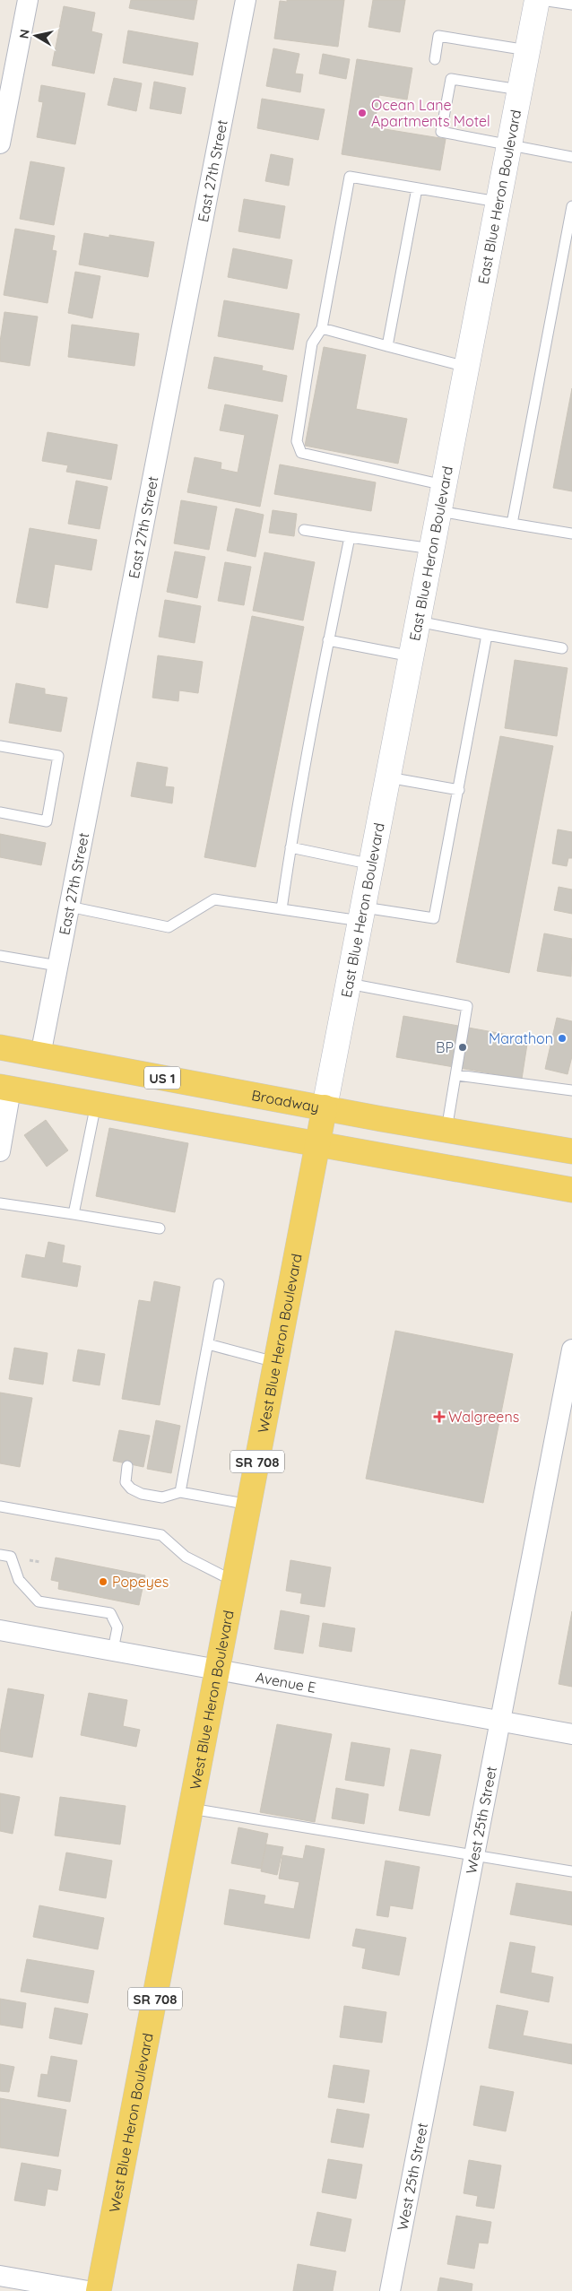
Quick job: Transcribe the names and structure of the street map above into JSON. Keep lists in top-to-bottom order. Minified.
{"streets":{"main road":["East Blue Heron Boulevard","US 1","Broadway","West Blue Heron Boulevard","SR 708"],"street":["East 27th Street","Avenue E","West 25th Street"]},"crossings":[["East 27th Street","Broadway"],["East Blue Heron Boulevard","Broadway"],["East Blue Heron Boulevard","West Blue Heron Boulevard"],["Broadway","West Blue Heron Boulevard"],["West Blue Heron Boulevard","Avenue E"],["Avenue E","West 25th Street"]],"places":{"other":["Ocean Lane Apartments Motel","Marathon","BP","Popeyes"],"health":["Walgreens"]},"north":"left"}
